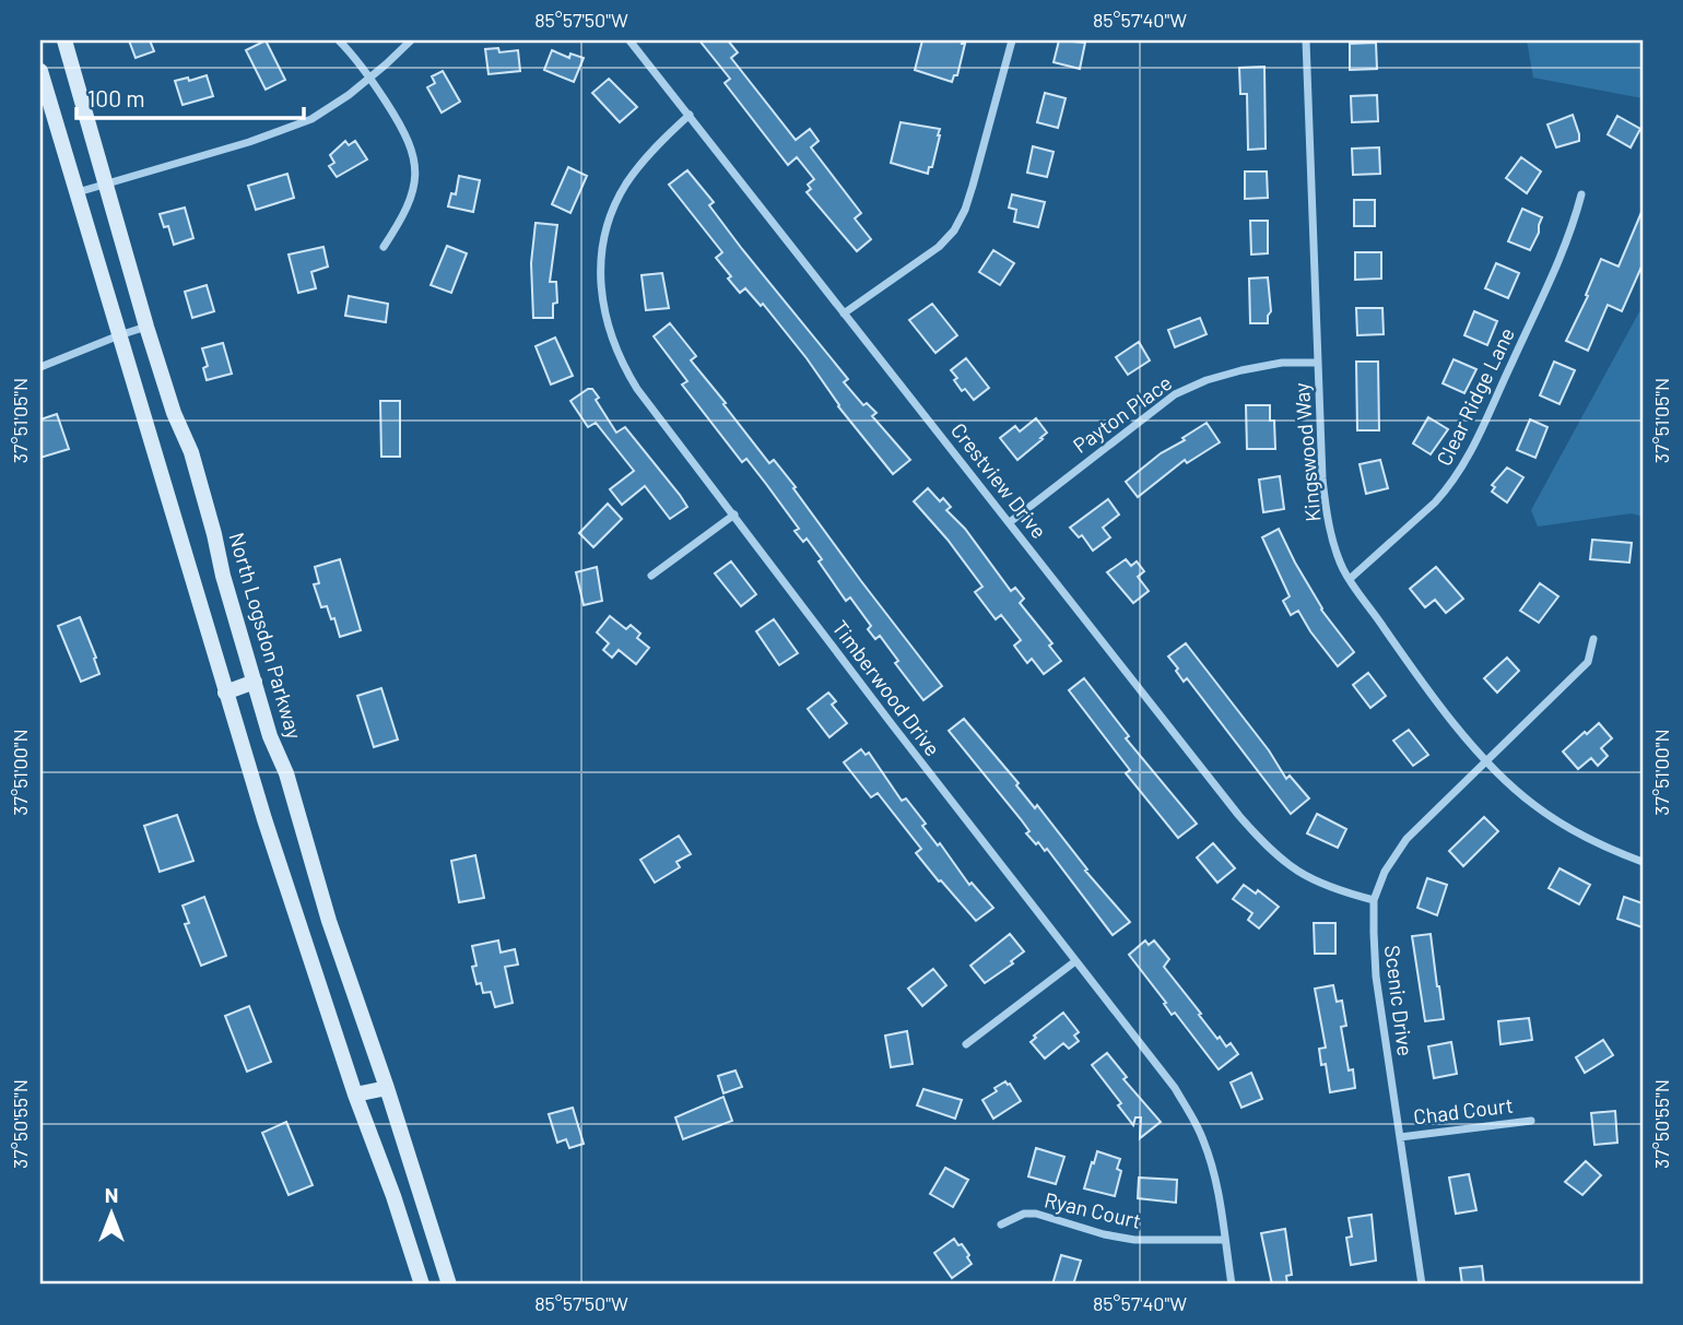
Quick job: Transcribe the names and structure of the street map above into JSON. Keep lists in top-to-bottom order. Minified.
{"streets":{"main road":["North Logsdon Parkway"],"street":["Clear Ridge Lane","Payton Place","Kingswood Way","Crestview Drive","Timberwood Drive","Scenic Drive","Chad Court","Ryan Court"]},"crossings":[["Clear Ridge Lane","Kingswood Way"],["Payton Place","Kingswood Way"],["Payton Place","Crestview Drive"],["Kingswood Way","Scenic Drive"],["Crestview Drive","Timberwood Drive"],["Crestview Drive","Scenic Drive"],["Timberwood Drive","Ryan Court"],["Scenic Drive","Chad Court"]],"scale_bar":"100 m","north":"top","coordinates":["85°57'50\"W","85°57'40\"W","37°51'05\"N","37°51'00\"N","37°50'55\"N"]}
